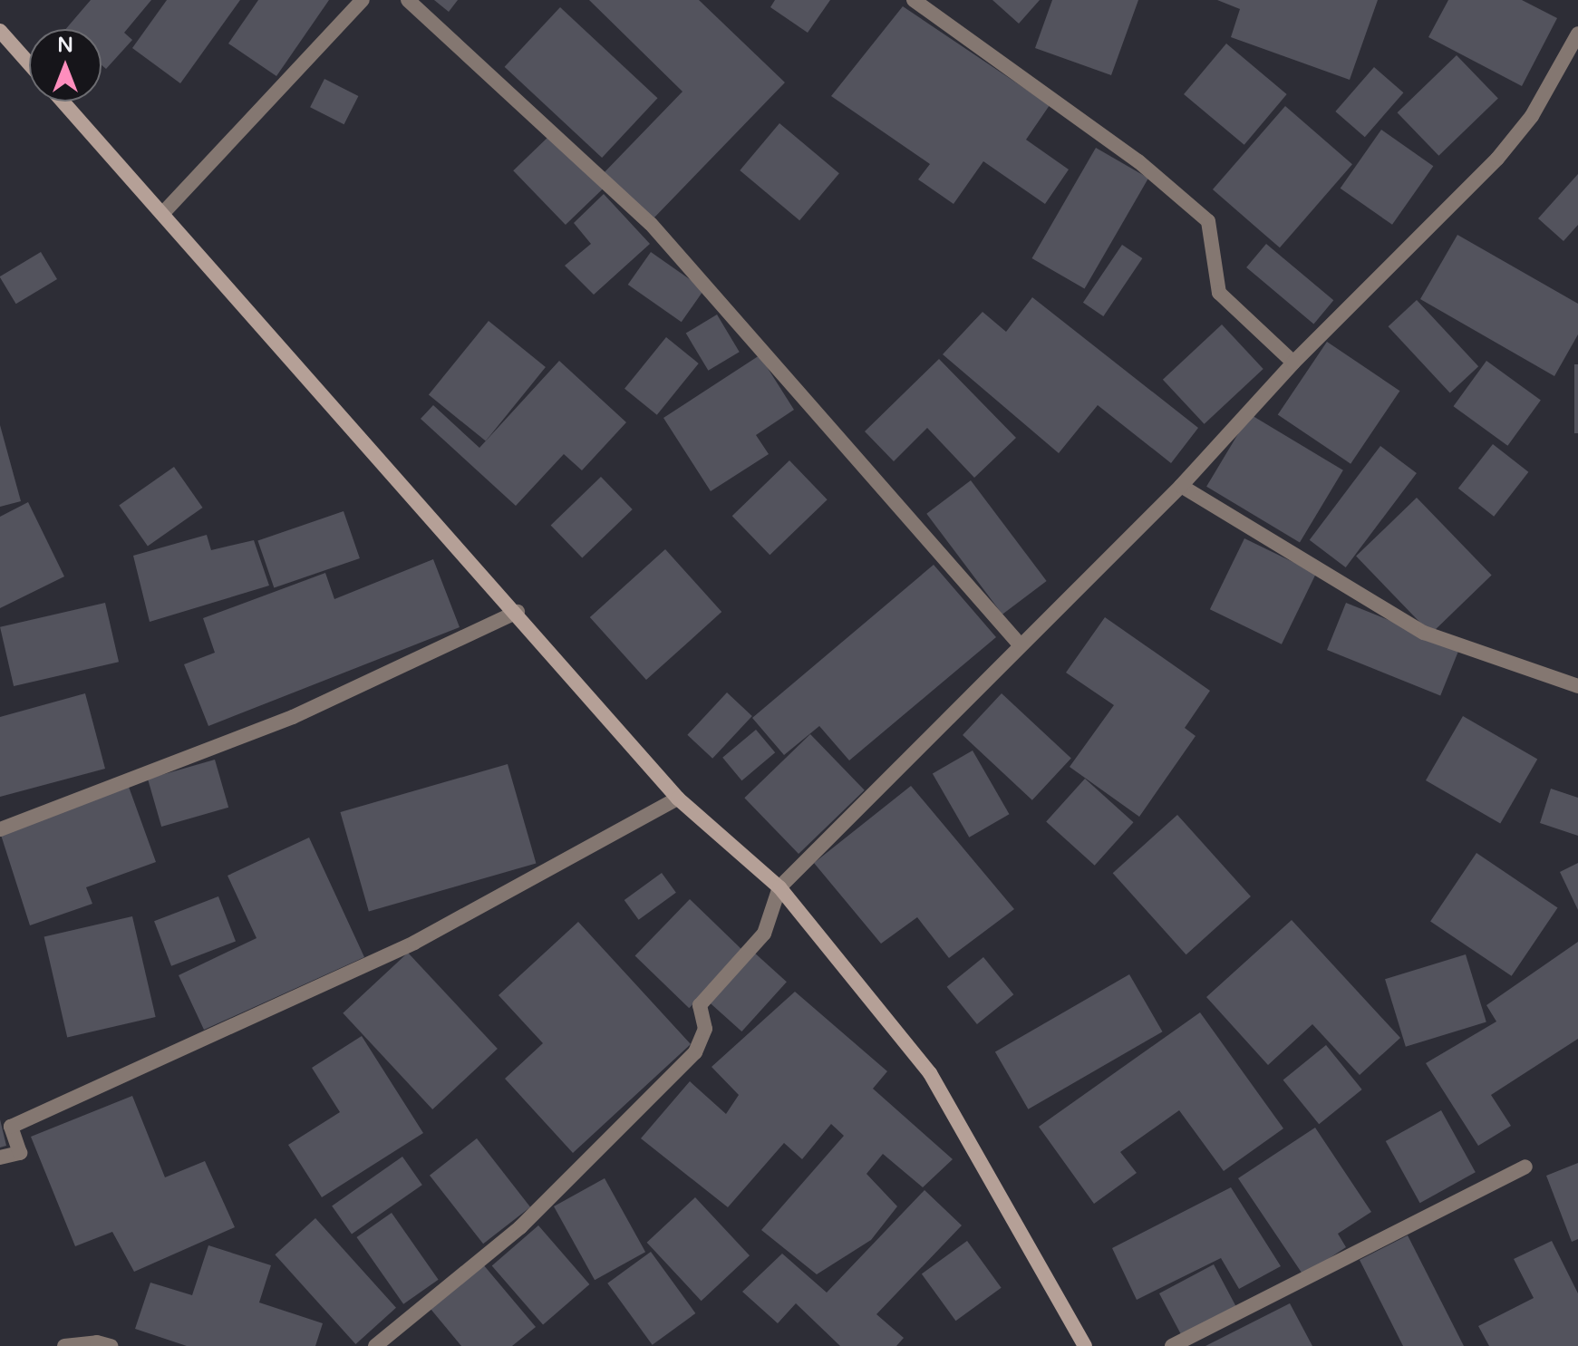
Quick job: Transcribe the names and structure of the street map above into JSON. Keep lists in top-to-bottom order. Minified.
{"north":"top"}
